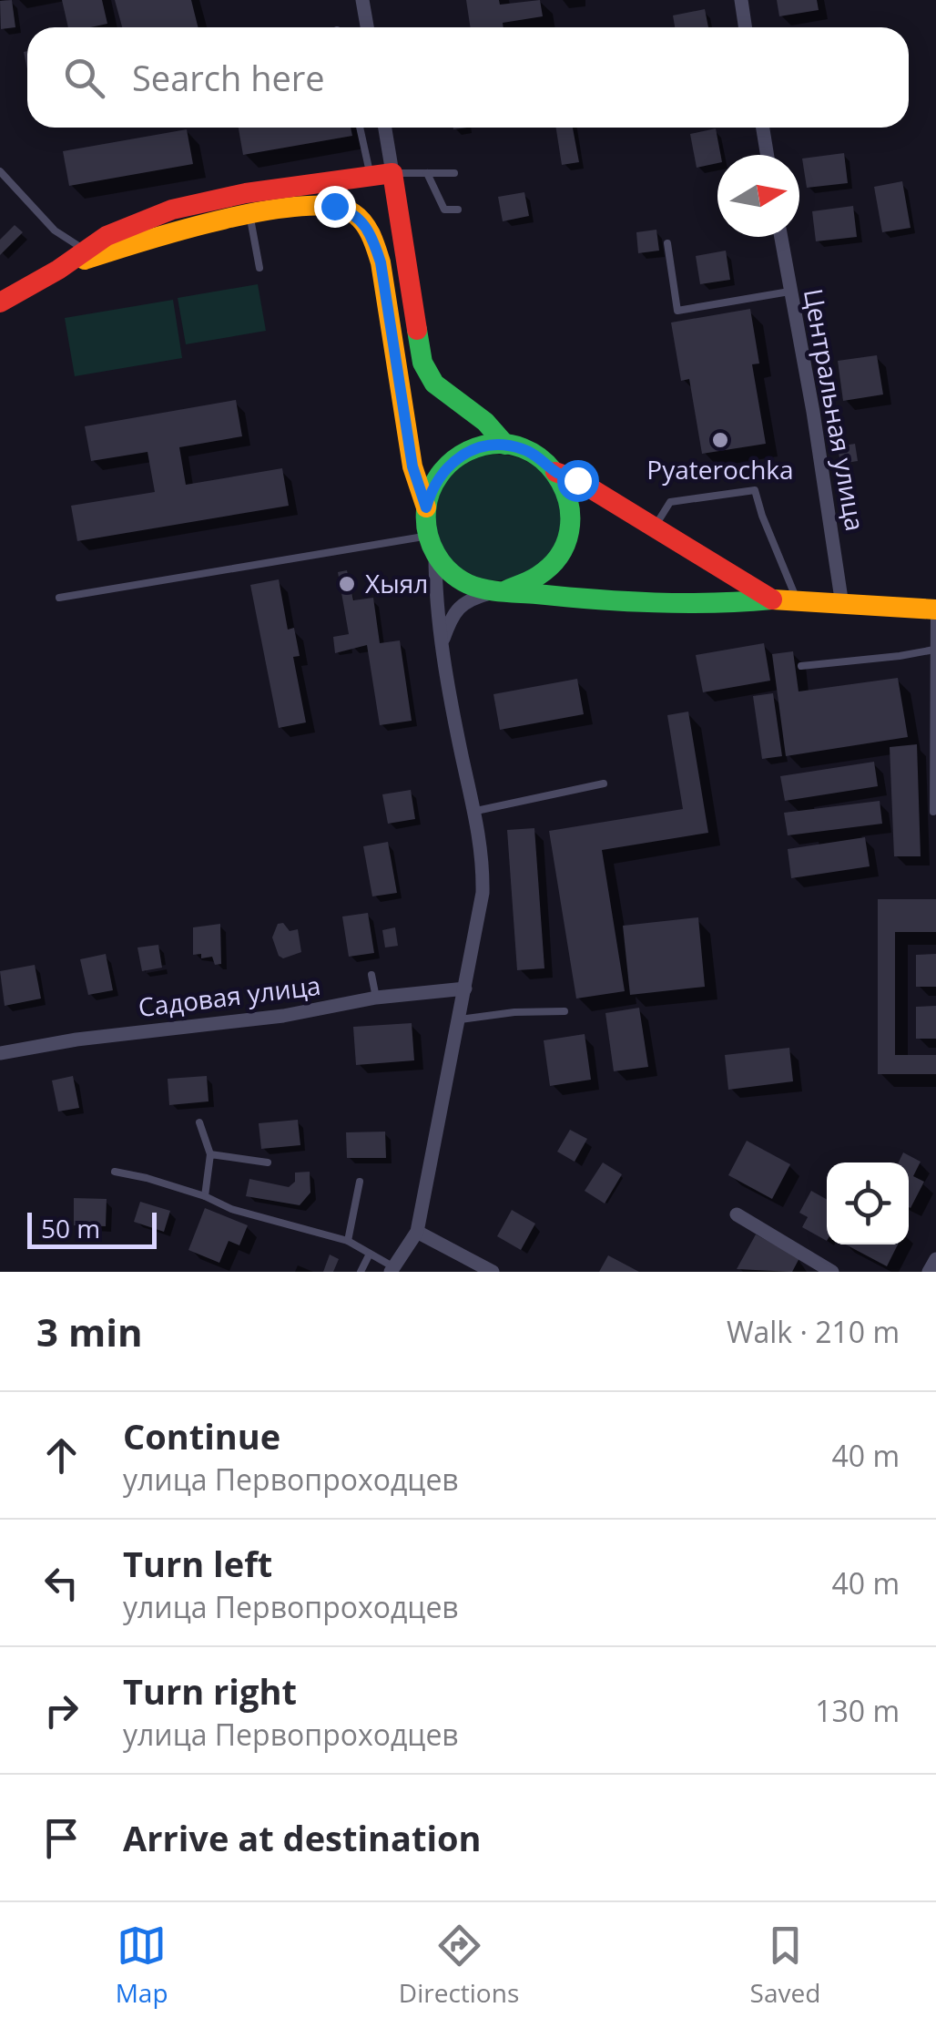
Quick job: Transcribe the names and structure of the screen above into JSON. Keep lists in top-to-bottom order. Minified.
{"streets":{"street":["Центральная улица","Садовая улица"]},"places":["Pyaterochka","Хыял"],"scale_bar":"50 m","north":"right","page":{"search":"Search here","scale":"50 m","heading":["3 min","Walk · 210 m"],"list":[["Continue","улица Первопроходцев","40 m"],["Turn left","улица Первопроходцев","40 m"],["Turn right","улица Первопроходцев","130 m"],"Arrive at destination"],"nav":["Map","Directions","Saved"]}}
